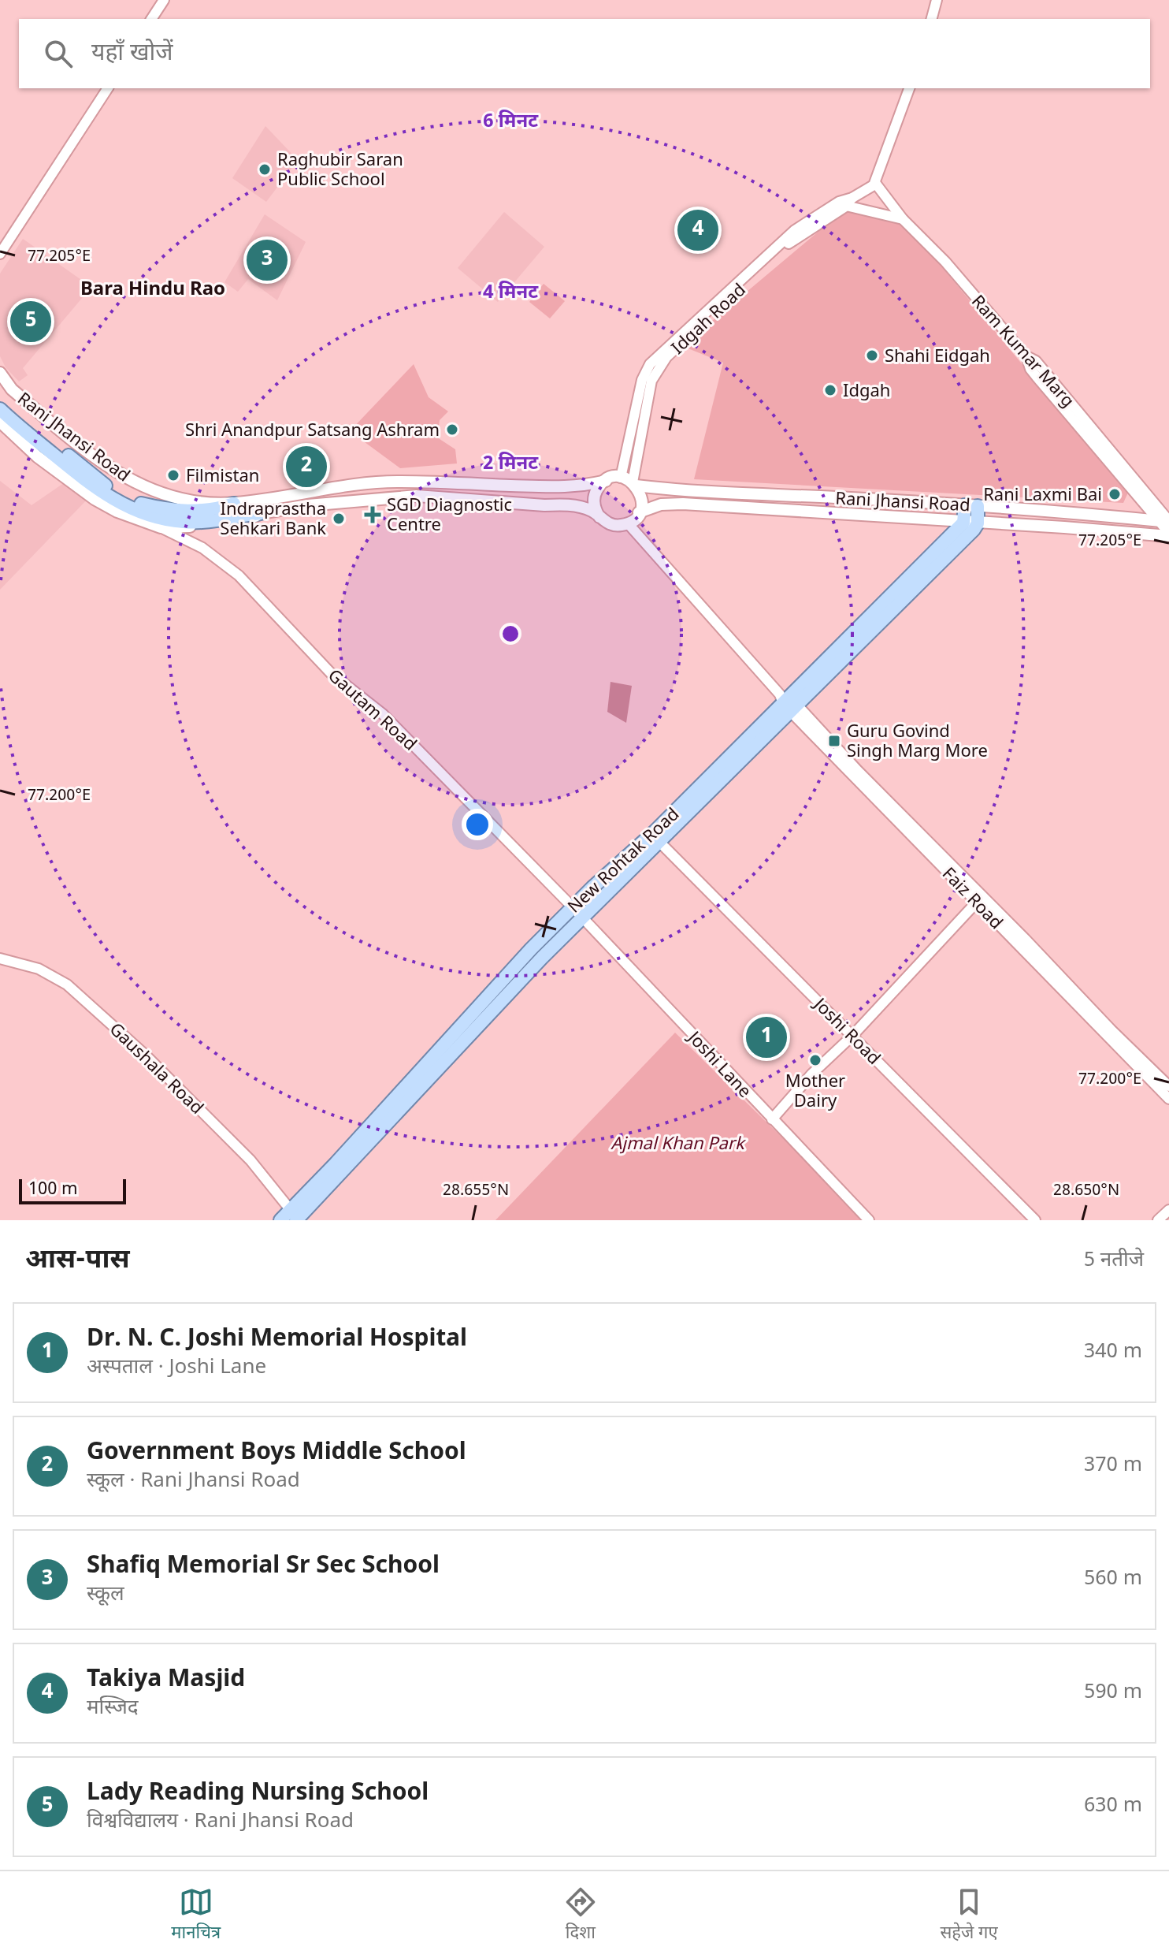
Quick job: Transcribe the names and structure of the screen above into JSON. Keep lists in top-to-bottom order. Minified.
{"streets":{"main road":["Rani Jhansi Road","New Rohtak Road"],"street":["Idgah Road","Ram Kumar Marg","Gautam Road","Faiz Road","Joshi Road","Joshi Lane","Gaushala Road"]},"crossings":[["Idgah Road","Rani Jhansi Road"],["Ram Kumar Marg","Rani Jhansi Road"],["Rani Jhansi Road","Gautam Road"],["Rani Jhansi Road","New Rohtak Road"],["Gautam Road","New Rohtak Road"],["Gautam Road","Joshi Lane"],["New Rohtak Road","Joshi Road"],["New Rohtak Road","Joshi Lane"],["New Rohtak Road","Gaushala Road"]],"districts":["Bara Hindu Rao"],"parks":["Ajmal Khan Park"],"places":{"other":["Raghubir Saran Public School","Shahi Eidgah","Idgah","Shri Anandpur Satsang Ashram","Filmistan","Rani Laxmi Bai","Indraprastha Sehkari Bank","Mother Dairy"],"health":["SGD Diagnostic Centre"],"transit":["Guru Govind Singh Marg More"]},"scale_bar":"100 m","page":{"search":"यहाँ खोजें","pins":["4","3","5","2","1"],"scale":"100 m","heading":["आस-पास","5 नतीजे"],"list":[{"mark":"1","name":"Dr. N. C. Joshi Memorial Hospital","note":"अस्पताल · Joshi Lane","value":"340 m"},{"mark":"2","name":"Government Boys Middle School","note":"स्कूल · Rani Jhansi Road","value":"370 m"},{"mark":"3","name":"Shafiq Memorial Sr Sec School","note":"स्कूल","value":"560 m"},{"mark":"4","name":"Takiya Masjid","note":"मस्जिद","value":"590 m"},{"mark":"5","name":"Lady Reading Nursing School","note":"विश्वविद्यालय · Rani Jhansi Road","value":"630 m"}],"nav":["मानचित्र","दिशा","सहेजे गए"]},"coordinates":["77.205°E","77.200°E","28.655°N","28.650°N"],"rings":["6 मिनट","4 मिनट","2 मिनट"]}
